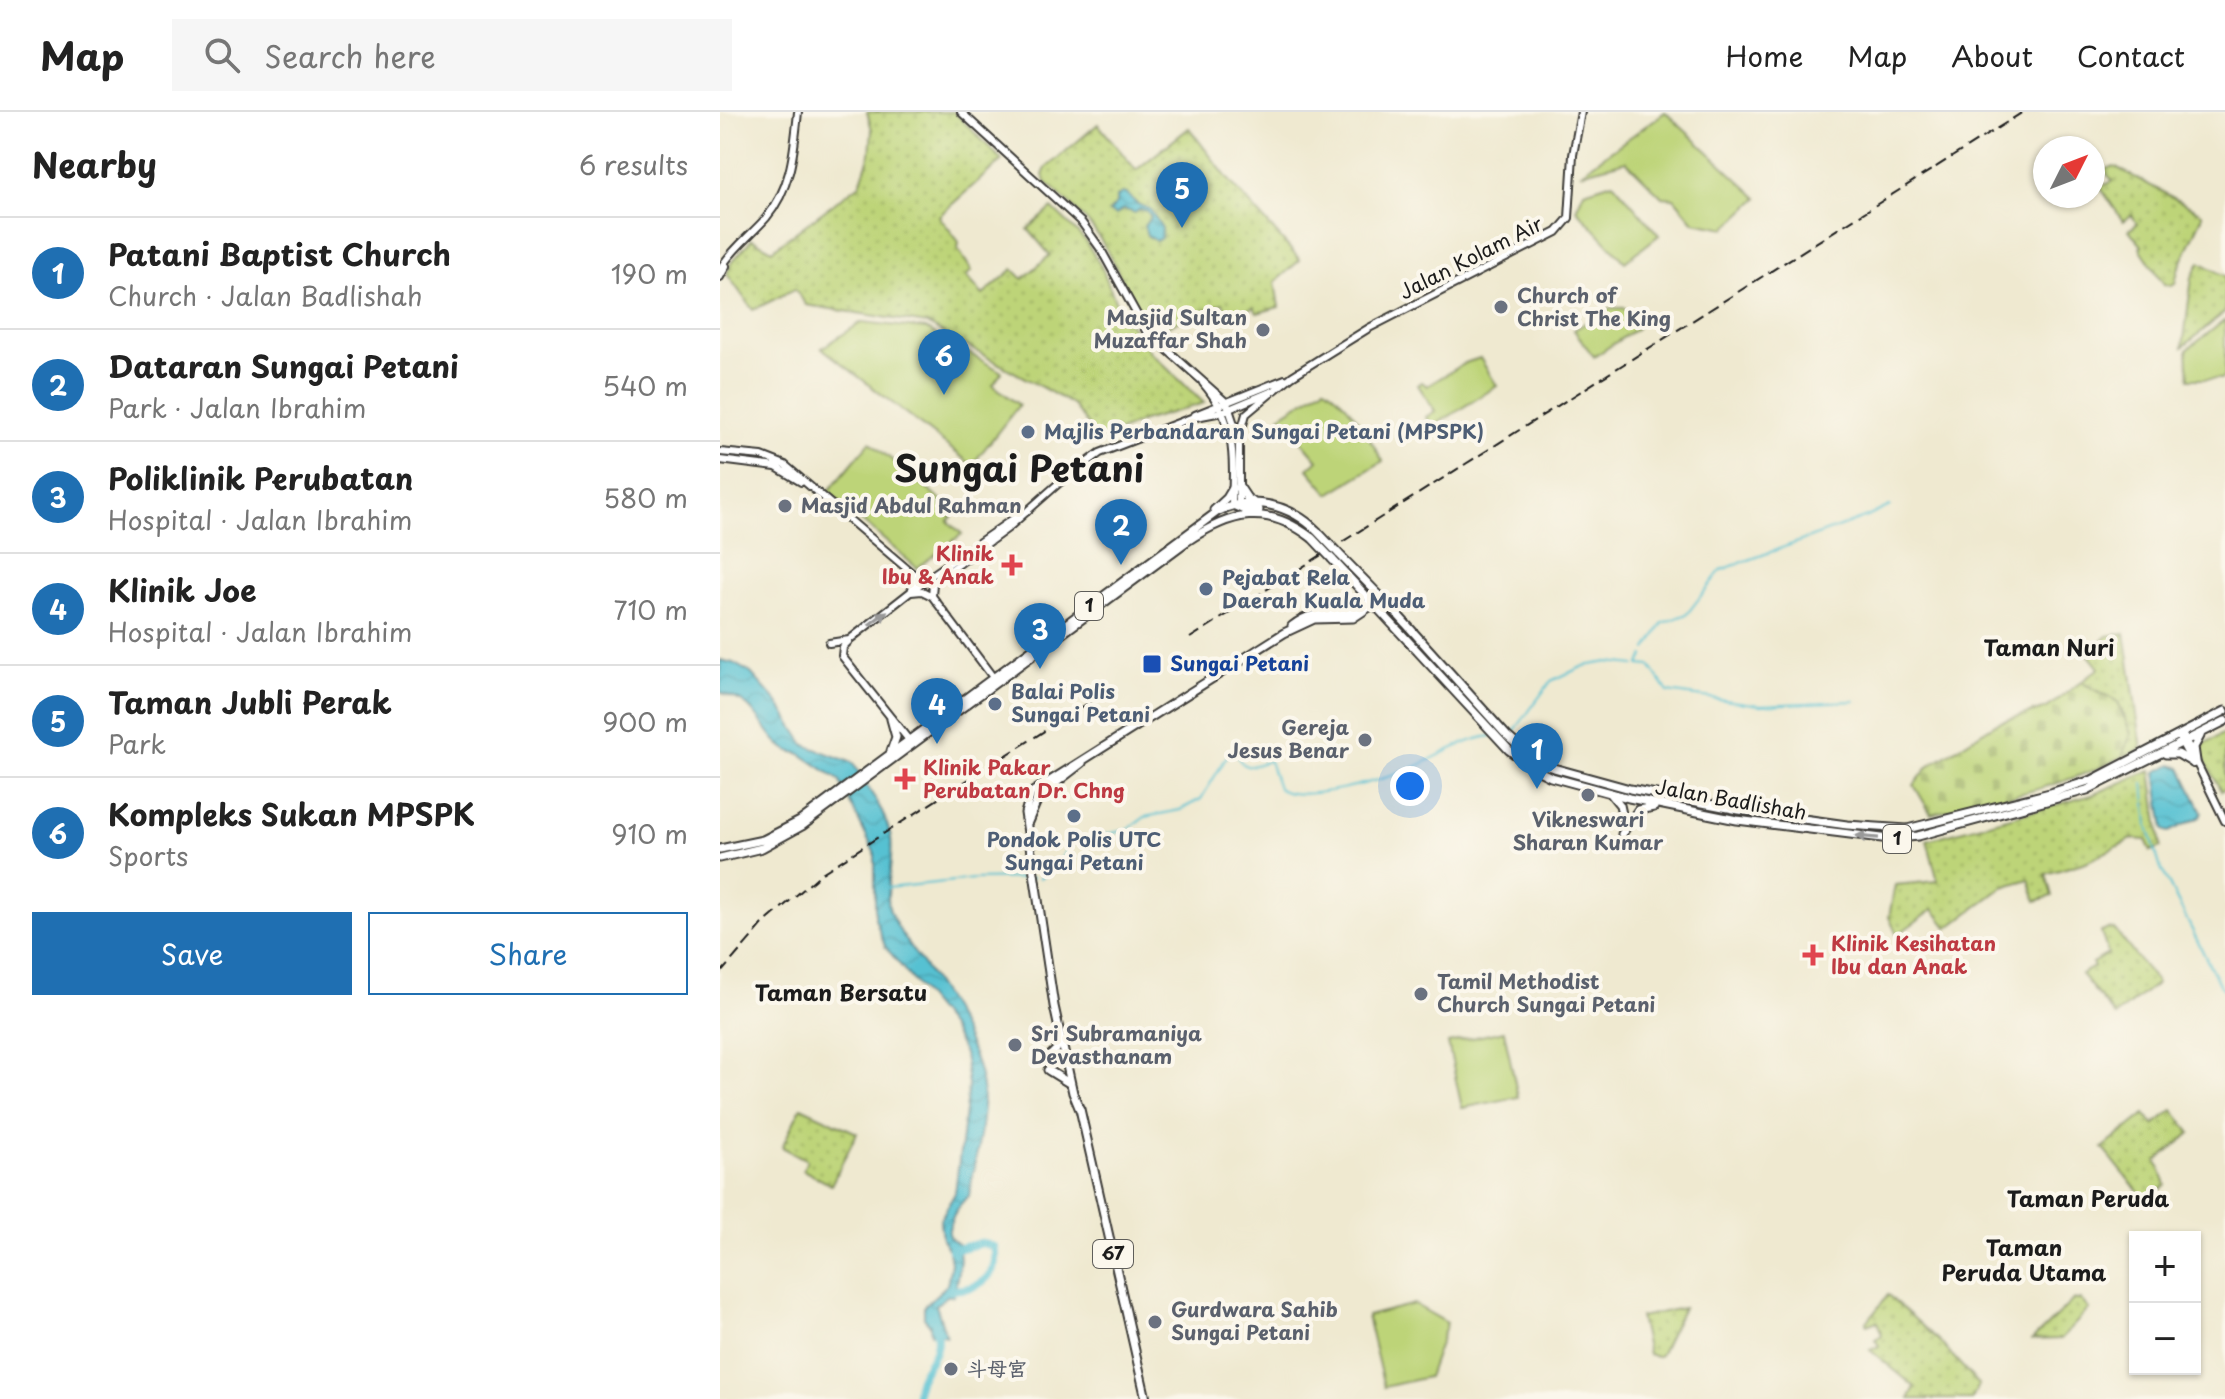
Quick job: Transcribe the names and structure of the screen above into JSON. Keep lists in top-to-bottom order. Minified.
{"streets":{"main road":["Jalan Kolam Air","1","Jalan Badlishah","67"]},"crossings":[["1","Jalan Badlishah"]],"districts":["Sungai Petani","Taman Nuri","Taman Bersatu","Taman Peruda","Taman Peruda Utama"],"places":{"other":["Church of Christ The King","Masjid Sultan Muzaffar Shah","Majlis Perbandaran Sungai Petani (MPSPK)","Masjid Abdul Rahman","Pejabat Rela Daerah Kuala Muda","Balai Polis Sungai Petani","Gereja Jesus Benar","Vikneswari Sharan Kumar","Pondok Polis UTC Sungai Petani","Tamil Methodist Church Sungai Petani","Sri Subramaniya Devasthanam","Gurdwara Sahib Sungai Petani","斗母宫"],"health":["Klinik Ibu & Anak","Klinik Pakar Perubatan Dr. Chng","Klinik Kesihatan Ibu dan Anak"],"transit":["Sungai Petani"]},"north":"top right","page":{"header":"Map","search":"Search here","nav":["Home","Map","About","Contact"],"heading":["Nearby","6 results"],"pins":["5","6","2","3","4","1"],"list":[{"mark":"1","name":"Patani Baptist Church","note":"Church · Jalan Badlishah","value":"190 m"},{"mark":"2","name":"Dataran Sungai Petani","note":"Park · Jalan Ibrahim","value":"540 m"},{"mark":"3","name":"Poliklinik Perubatan","note":"Hospital · Jalan Ibrahim","value":"580 m"},{"mark":"4","name":"Klinik Joe","note":"Hospital · Jalan Ibrahim","value":"710 m"},{"mark":"5","name":"Taman Jubli Perak","note":"Park","value":"900 m"},{"mark":"6","name":"Kompleks Sukan MPSPK","note":"Sports","value":"910 m"}],"buttons":["Save","Share"],"map_buttons":["+","−"]}}
